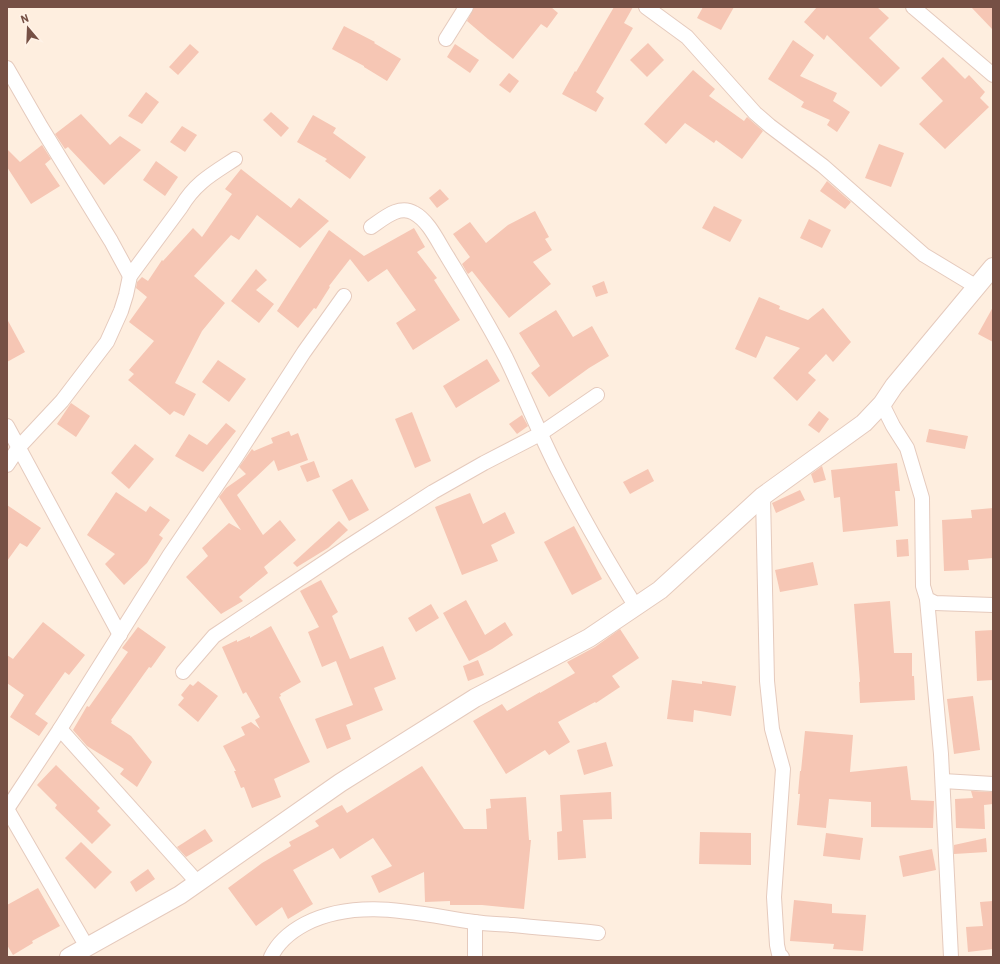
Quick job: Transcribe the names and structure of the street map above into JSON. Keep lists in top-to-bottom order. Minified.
{"north":"top"}
